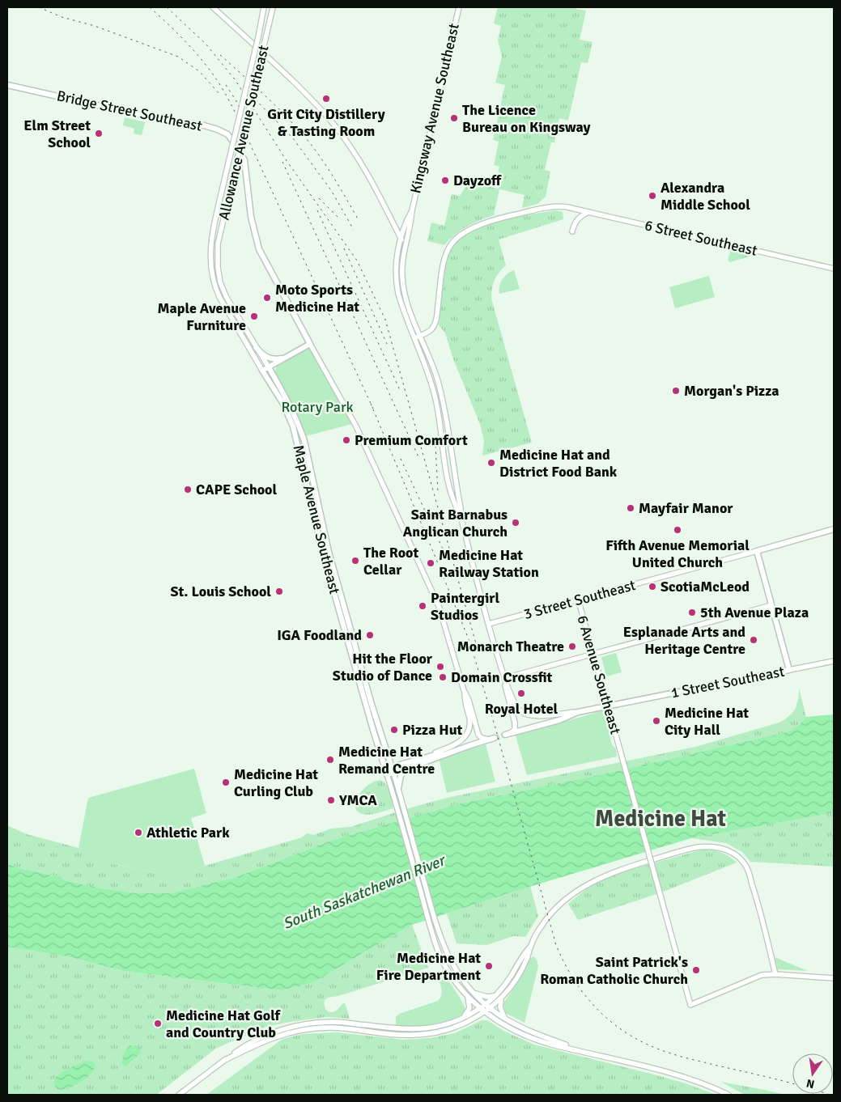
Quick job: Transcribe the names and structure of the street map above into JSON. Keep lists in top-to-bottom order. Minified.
{"streets":{"main road":["Kingsway Avenue Southeast","Bridge Street Southeast","Allowance Avenue Southeast","6 Street Southeast","Maple Avenue Southeast","3 Street Southeast","6 Avenue Southeast","1 Street Southeast"]},"crossings":[["Kingsway Avenue Southeast","6 Street Southeast"],["Allowance Avenue Southeast","Maple Avenue Southeast"],["3 Street Southeast","6 Avenue Southeast"],["6 Avenue Southeast","1 Street Southeast"]],"districts":["Medicine Hat"],"water":["South Saskatchewan River"],"parks":["Rotary Park"],"places":["Grit City Distillery & Tasting Room","The Licence Bureau on Kingsway","Elm Street School","Dayzoff","Alexandra Middle School","Moto Sports Medicine Hat","Maple Avenue Furniture","Morgan's Pizza","Premium Comfort","Medicine Hat and District Food Bank","CAPE School","Mayfair Manor","Saint Barnabus Anglican Church","Fifth Avenue Memorial United Church","The Root Cellar","Medicine Hat Railway Station","ScotiaMcLeod","St. Louis School","Paintergirl Studios","5th Avenue Plaza","IGA Foodland","Esplanade Arts and Heritage Centre","Monarch Theatre","Hit the Floor Studio of Dance","Domain Crossfit","Royal Hotel","Medicine Hat City Hall","Pizza Hut","Medicine Hat Remand Centre","Medicine Hat Curling Club","YMCA","Athletic Park","Medicine Hat Fire Department","Saint Patrick's Roman Catholic Church","Medicine Hat Golf and Country Club"],"north":"bottom"}
